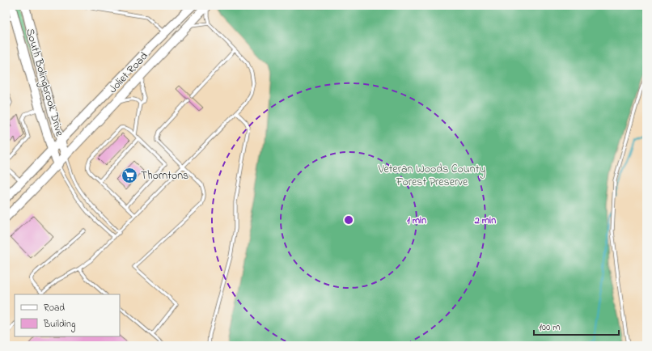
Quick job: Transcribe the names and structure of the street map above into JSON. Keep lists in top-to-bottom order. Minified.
{"streets":{"main road":["Joliet Road","South Bolingbrook Drive"]},"crossings":[["Joliet Road","South Bolingbrook Drive"]],"parks":["Veteran Woods County Forest Preserve"],"places":{"supermarket":["Thorntons"]},"legend":["Road","Building"],"scale_bar":"100 m","rings":["1 min","2 min"]}
